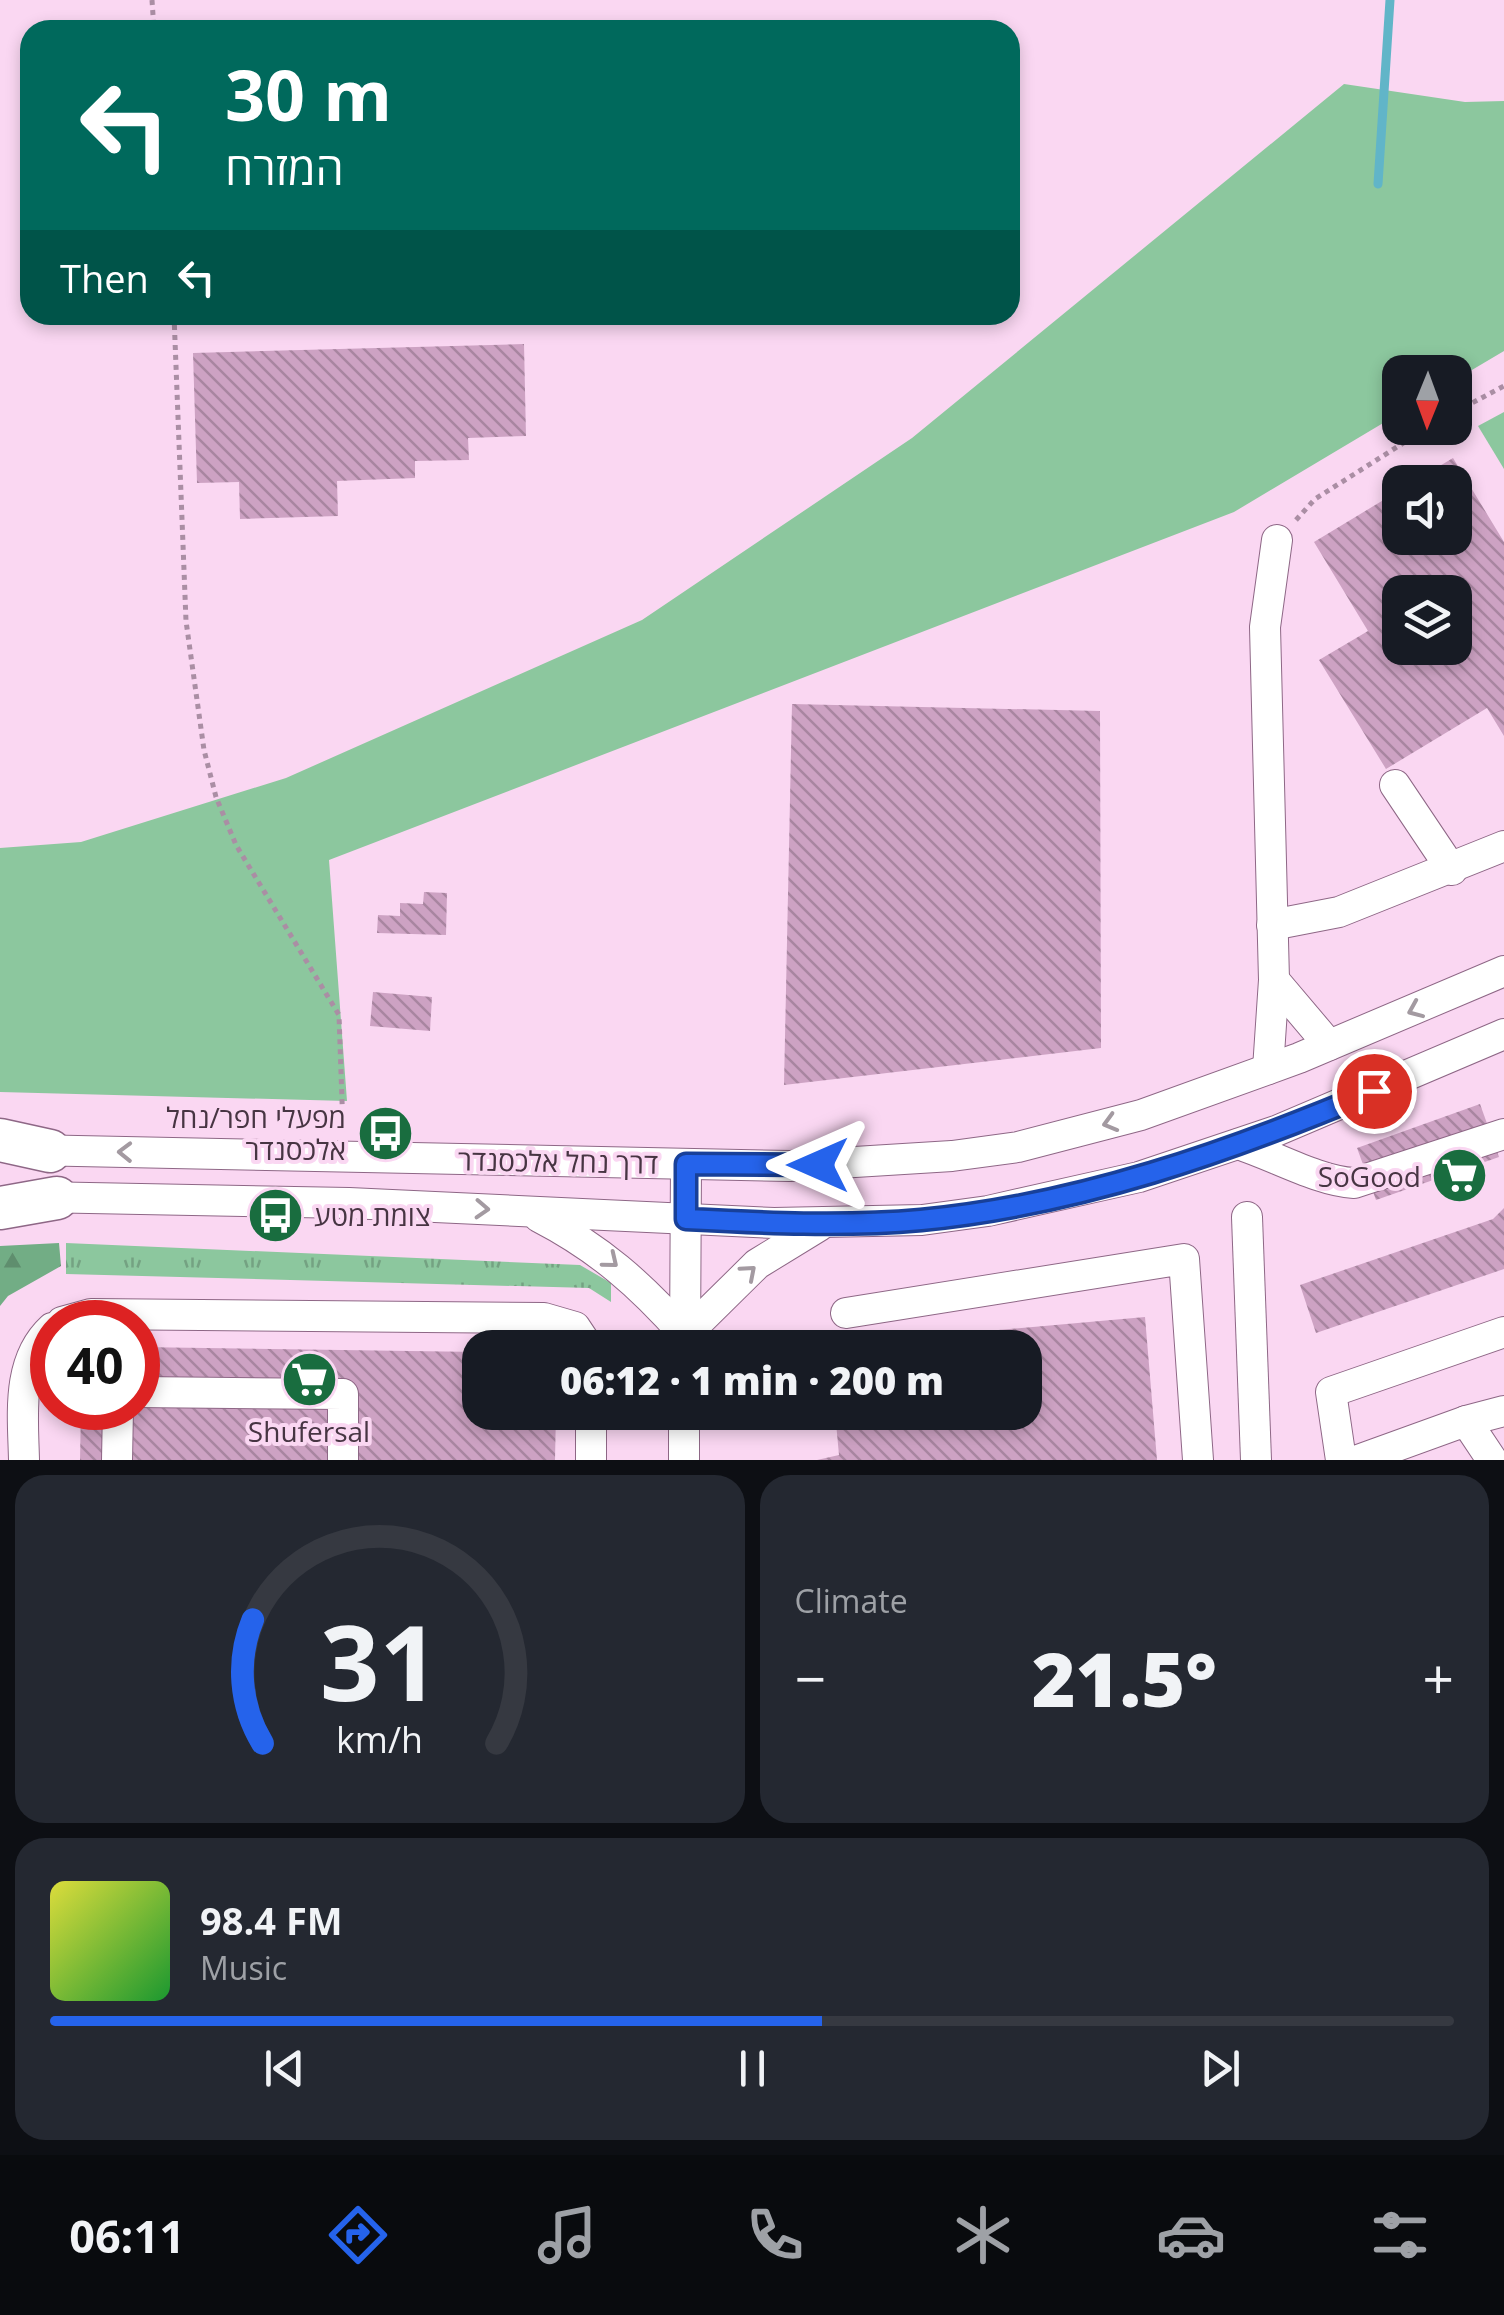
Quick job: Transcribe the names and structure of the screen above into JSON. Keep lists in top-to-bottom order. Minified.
{"streets":{"street":["דרך נחל אלכסנדר"]},"places":{"bus stop":["מפעלי חפר/נחל אלכסנדר","צומת מטע"],"supermarket":["SoGood","Shufersal"]},"north":"bottom","page":{"turn":["30 m","המזרח"],"then":"Then","limit":"40","trip":"06:12 · 1 min · 200 m","tile":"Climate","heat":["−","21.5°","+"],"song":["98.4 FM","Music"],"tabs":"06:11","gauge":["31","km/h"]}}
